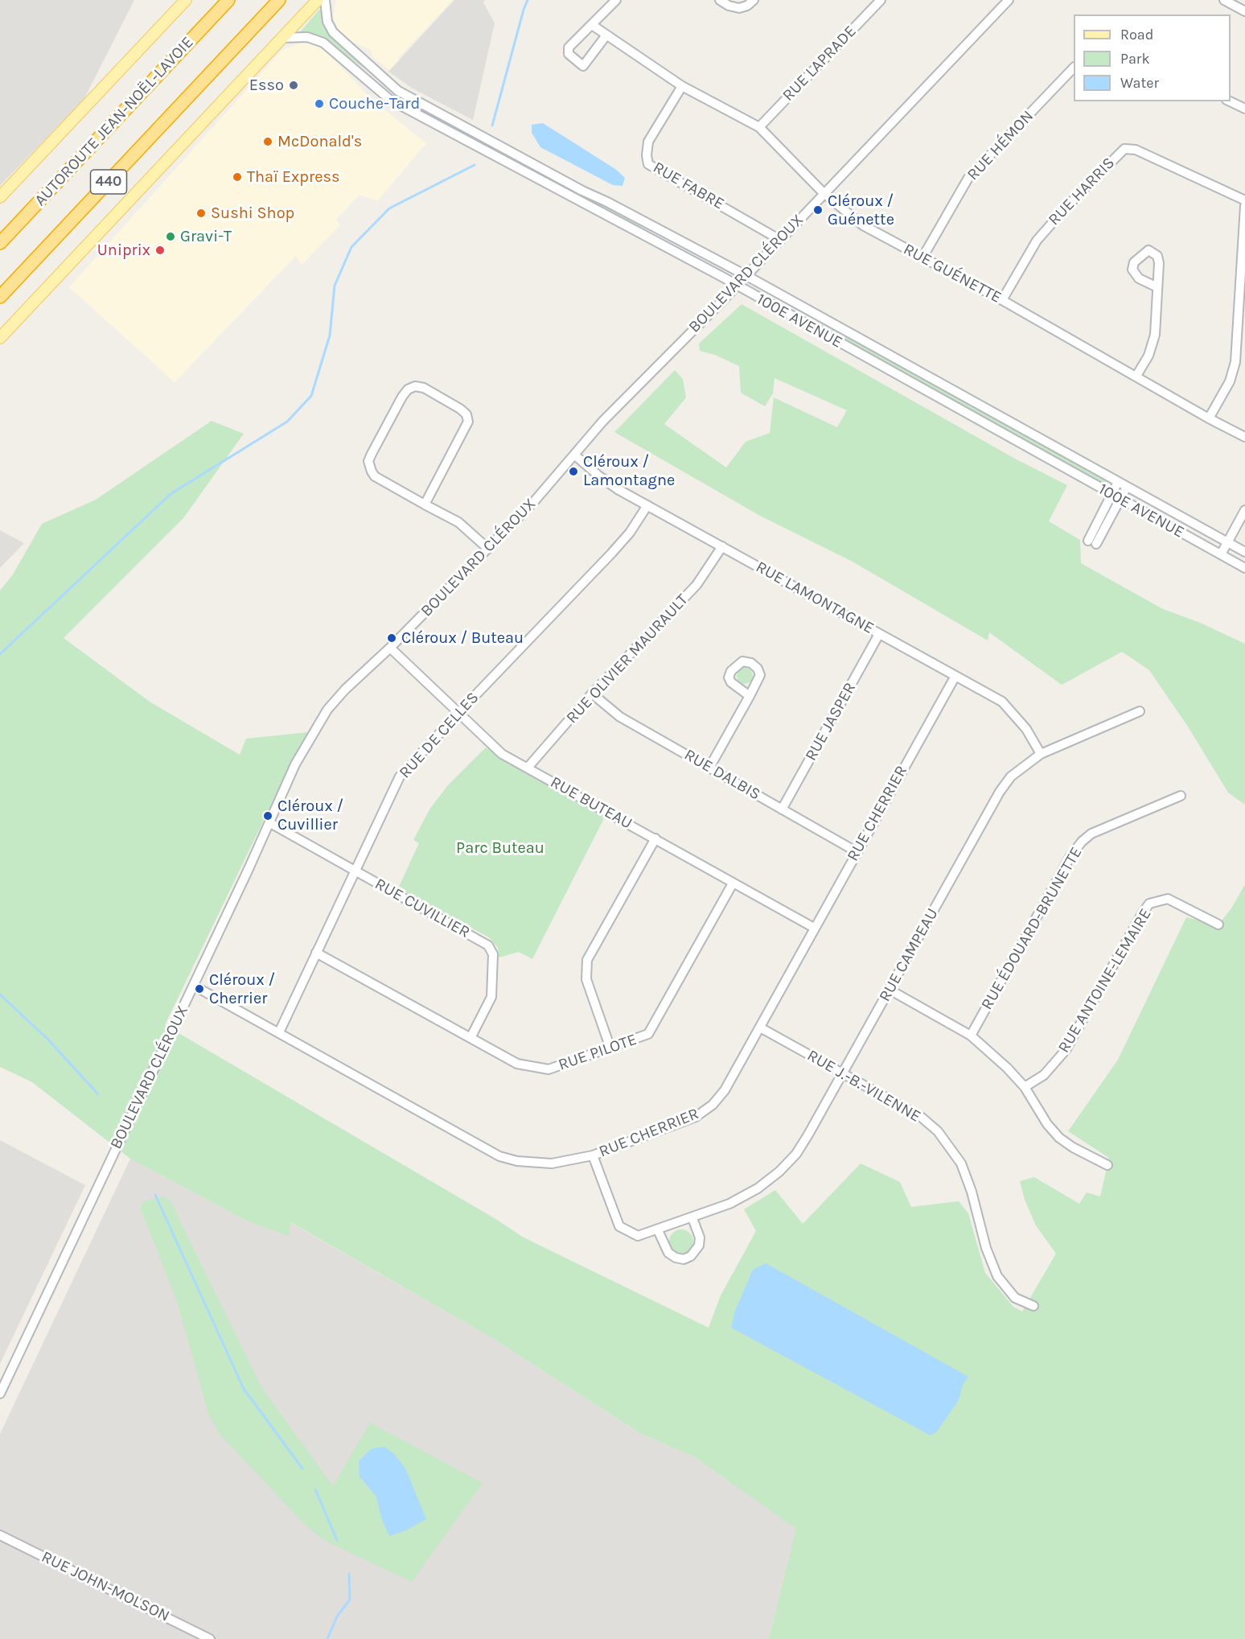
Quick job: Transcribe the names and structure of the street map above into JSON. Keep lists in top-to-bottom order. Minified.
{"streets":{"highway":["AUTOROUTE JEAN-NOËL-LAVOIE","440"],"street":["RUE LAPRADE","RUE HÉMON","RUE FABRE","RUE HARRIS","BOULEVARD CLÉROUX","RUE GUÉNETTE","100E AVENUE","RUE LAMONTAGNE","RUE OLIVIER MAURAULT","RUE JASPER","RUE DE CELLES","RUE DALBIS","RUE BUTEAU","RUE CHERRIER","RUE CUVILLIER","RUE ÉDOUARD-BRUNETTE","RUE CAMPEAU","RUE ANTOINE-LEMAIRE","RUE PILOTE","RUE J.-B.-VILENNE","RUE JOHN-MOLSON"]},"crossings":[["RUE LAPRADE","RUE GUÉNETTE"],["RUE HÉMON","RUE GUÉNETTE"],["RUE FABRE","BOULEVARD CLÉROUX"],["RUE FABRE","RUE GUÉNETTE"],["RUE HARRIS","RUE GUÉNETTE"],["BOULEVARD CLÉROUX","RUE GUÉNETTE"],["BOULEVARD CLÉROUX","100E AVENUE"],["BOULEVARD CLÉROUX","RUE LAMONTAGNE"],["BOULEVARD CLÉROUX","RUE BUTEAU"],["BOULEVARD CLÉROUX","RUE CHERRIER"],["BOULEVARD CLÉROUX","RUE CUVILLIER"],["RUE LAMONTAGNE","RUE OLIVIER MAURAULT"],["RUE LAMONTAGNE","RUE JASPER"],["RUE LAMONTAGNE","RUE DE CELLES"],["RUE LAMONTAGNE","RUE CHERRIER"],["RUE LAMONTAGNE","RUE CAMPEAU"],["RUE OLIVIER MAURAULT","RUE DALBIS"],["RUE OLIVIER MAURAULT","RUE BUTEAU"],["RUE JASPER","RUE DALBIS"],["RUE DE CELLES","RUE BUTEAU"],["RUE DE CELLES","RUE CHERRIER"],["RUE DE CELLES","RUE CUVILLIER"],["RUE DE CELLES","RUE PILOTE"],["RUE DALBIS","RUE CHERRIER"],["RUE BUTEAU","RUE CHERRIER"],["RUE BUTEAU","RUE PILOTE"],["RUE CHERRIER","RUE CAMPEAU"],["RUE CHERRIER","RUE J.-B.-VILENNE"],["RUE CUVILLIER","RUE PILOTE"],["RUE CAMPEAU","RUE J.-B.-VILENNE"]],"parks":["Parc Buteau"],"places":["Esso","Couche-Tard","McDonald's","Thaï Express","Cléroux / Guénette","Sushi Shop","Gravi-T","Uniprix","Cléroux / Lamontagne","Cléroux / Buteau","Cléroux / Cuvillier","Cléroux / Cherrier"],"legend":["Road","Park","Water"]}
